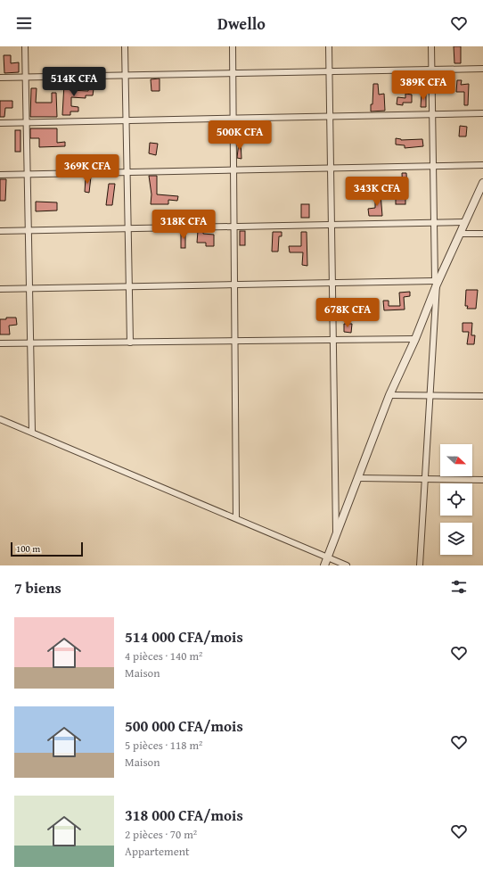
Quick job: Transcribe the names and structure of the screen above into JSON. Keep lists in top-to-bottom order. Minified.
{"scale_bar":"100 m","north":"right","page":{"header":"Dwello","price":["514K CFA","389K CFA","500K CFA","369K CFA","343K CFA","318K CFA","678K CFA"],"scale":"100 m","heading":"7 biens","list":[{"name":"514 000 CFA/mois","note":"4 pièces · 140 m² · Maison"},{"name":"500 000 CFA/mois","note":"5 pièces · 118 m² · Maison"},{"name":"318 000 CFA/mois","note":"2 pièces · 70 m² · Appartement"}]}}
